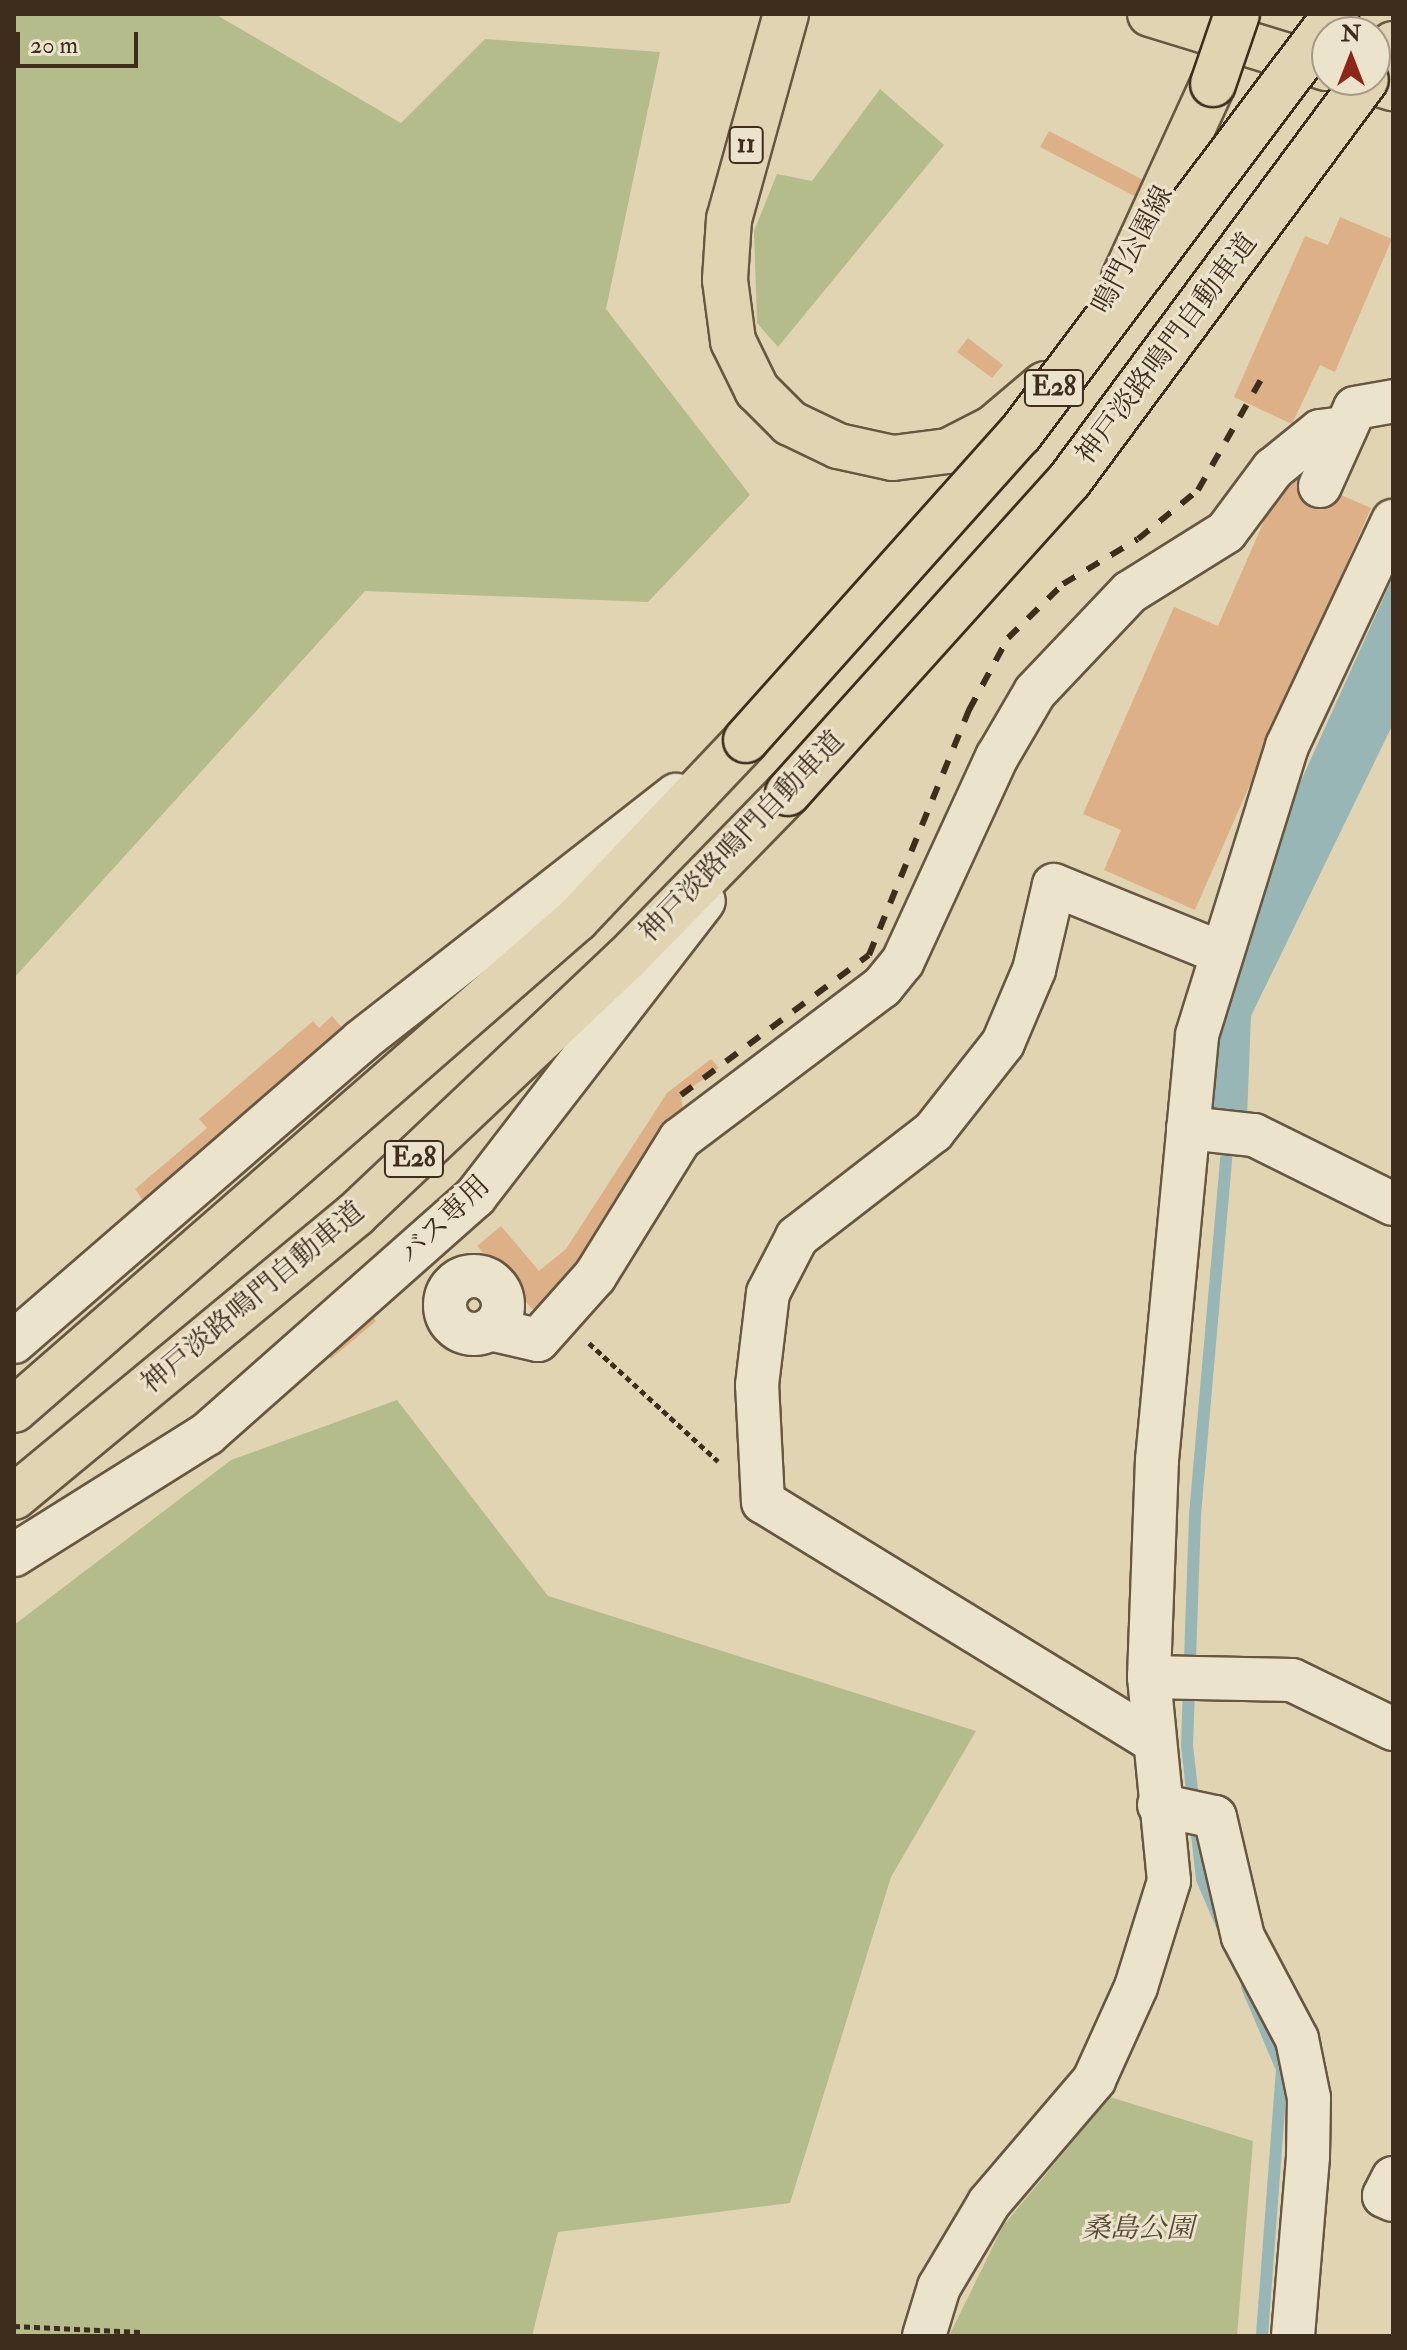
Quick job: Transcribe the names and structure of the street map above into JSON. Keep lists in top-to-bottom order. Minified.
{"streets":{"main road":["11","鳴門公園線","神戸淡路鳴門自動車道","E28"],"street":["バス専用"]},"crossings":[["神戸淡路鳴門自動車道","バス専用"]],"parks":["桑島公園"],"scale_bar":"20 m","north":"top"}
